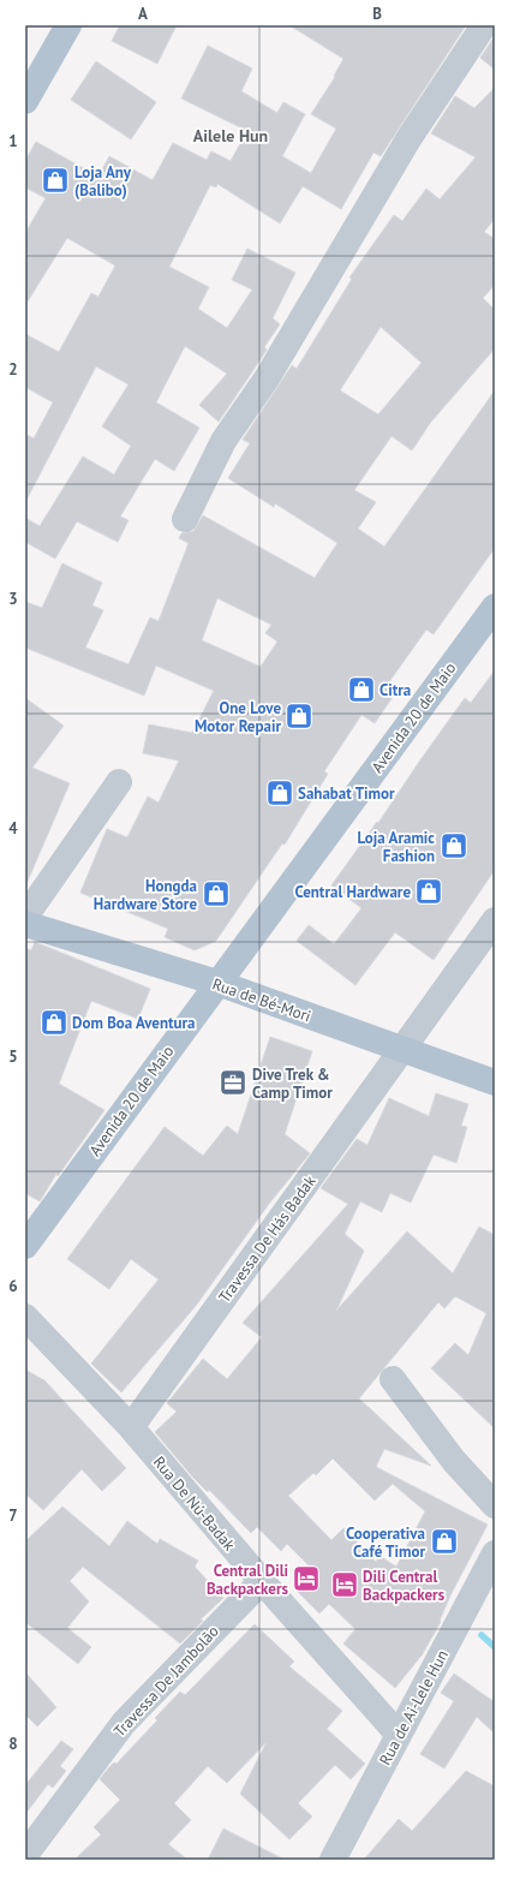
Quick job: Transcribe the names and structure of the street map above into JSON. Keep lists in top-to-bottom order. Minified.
{"streets":{"main road":["Avenida 20 de Maio","Rua de Bé-Mori"],"street":["Travessa De Hás Badak","Rua De Nú-Badak","Travessa De Jambolão","Rua de Ai-Lele Hun"]},"crossings":[["Avenida 20 de Maio","Rua de Bé-Mori"],["Rua de Bé-Mori","Travessa De Hás Badak"],["Travessa De Hás Badak","Rua De Nú-Badak"],["Rua De Nú-Badak","Travessa De Jambolão"],["Rua De Nú-Badak","Rua de Ai-Lele Hun"]],"districts":["Ailele Hun"],"places":{"shop":["Loja Any (Balibo)","Citra","One Love Motor Repair","Sahabat Timor","Loja Aramic Fashion","Central Hardware","Hongda Hardware Store","Dom Boa Aventura","Cooperativa Café Timor"],"office":["Dive Trek & Camp Timor"],"hotel":["Central Dili Backpackers","Dili Central Backpackers"]},"grid":{"columns":["A","B"],"rows":["1","2","3","4","5","6","7","8"]}}
